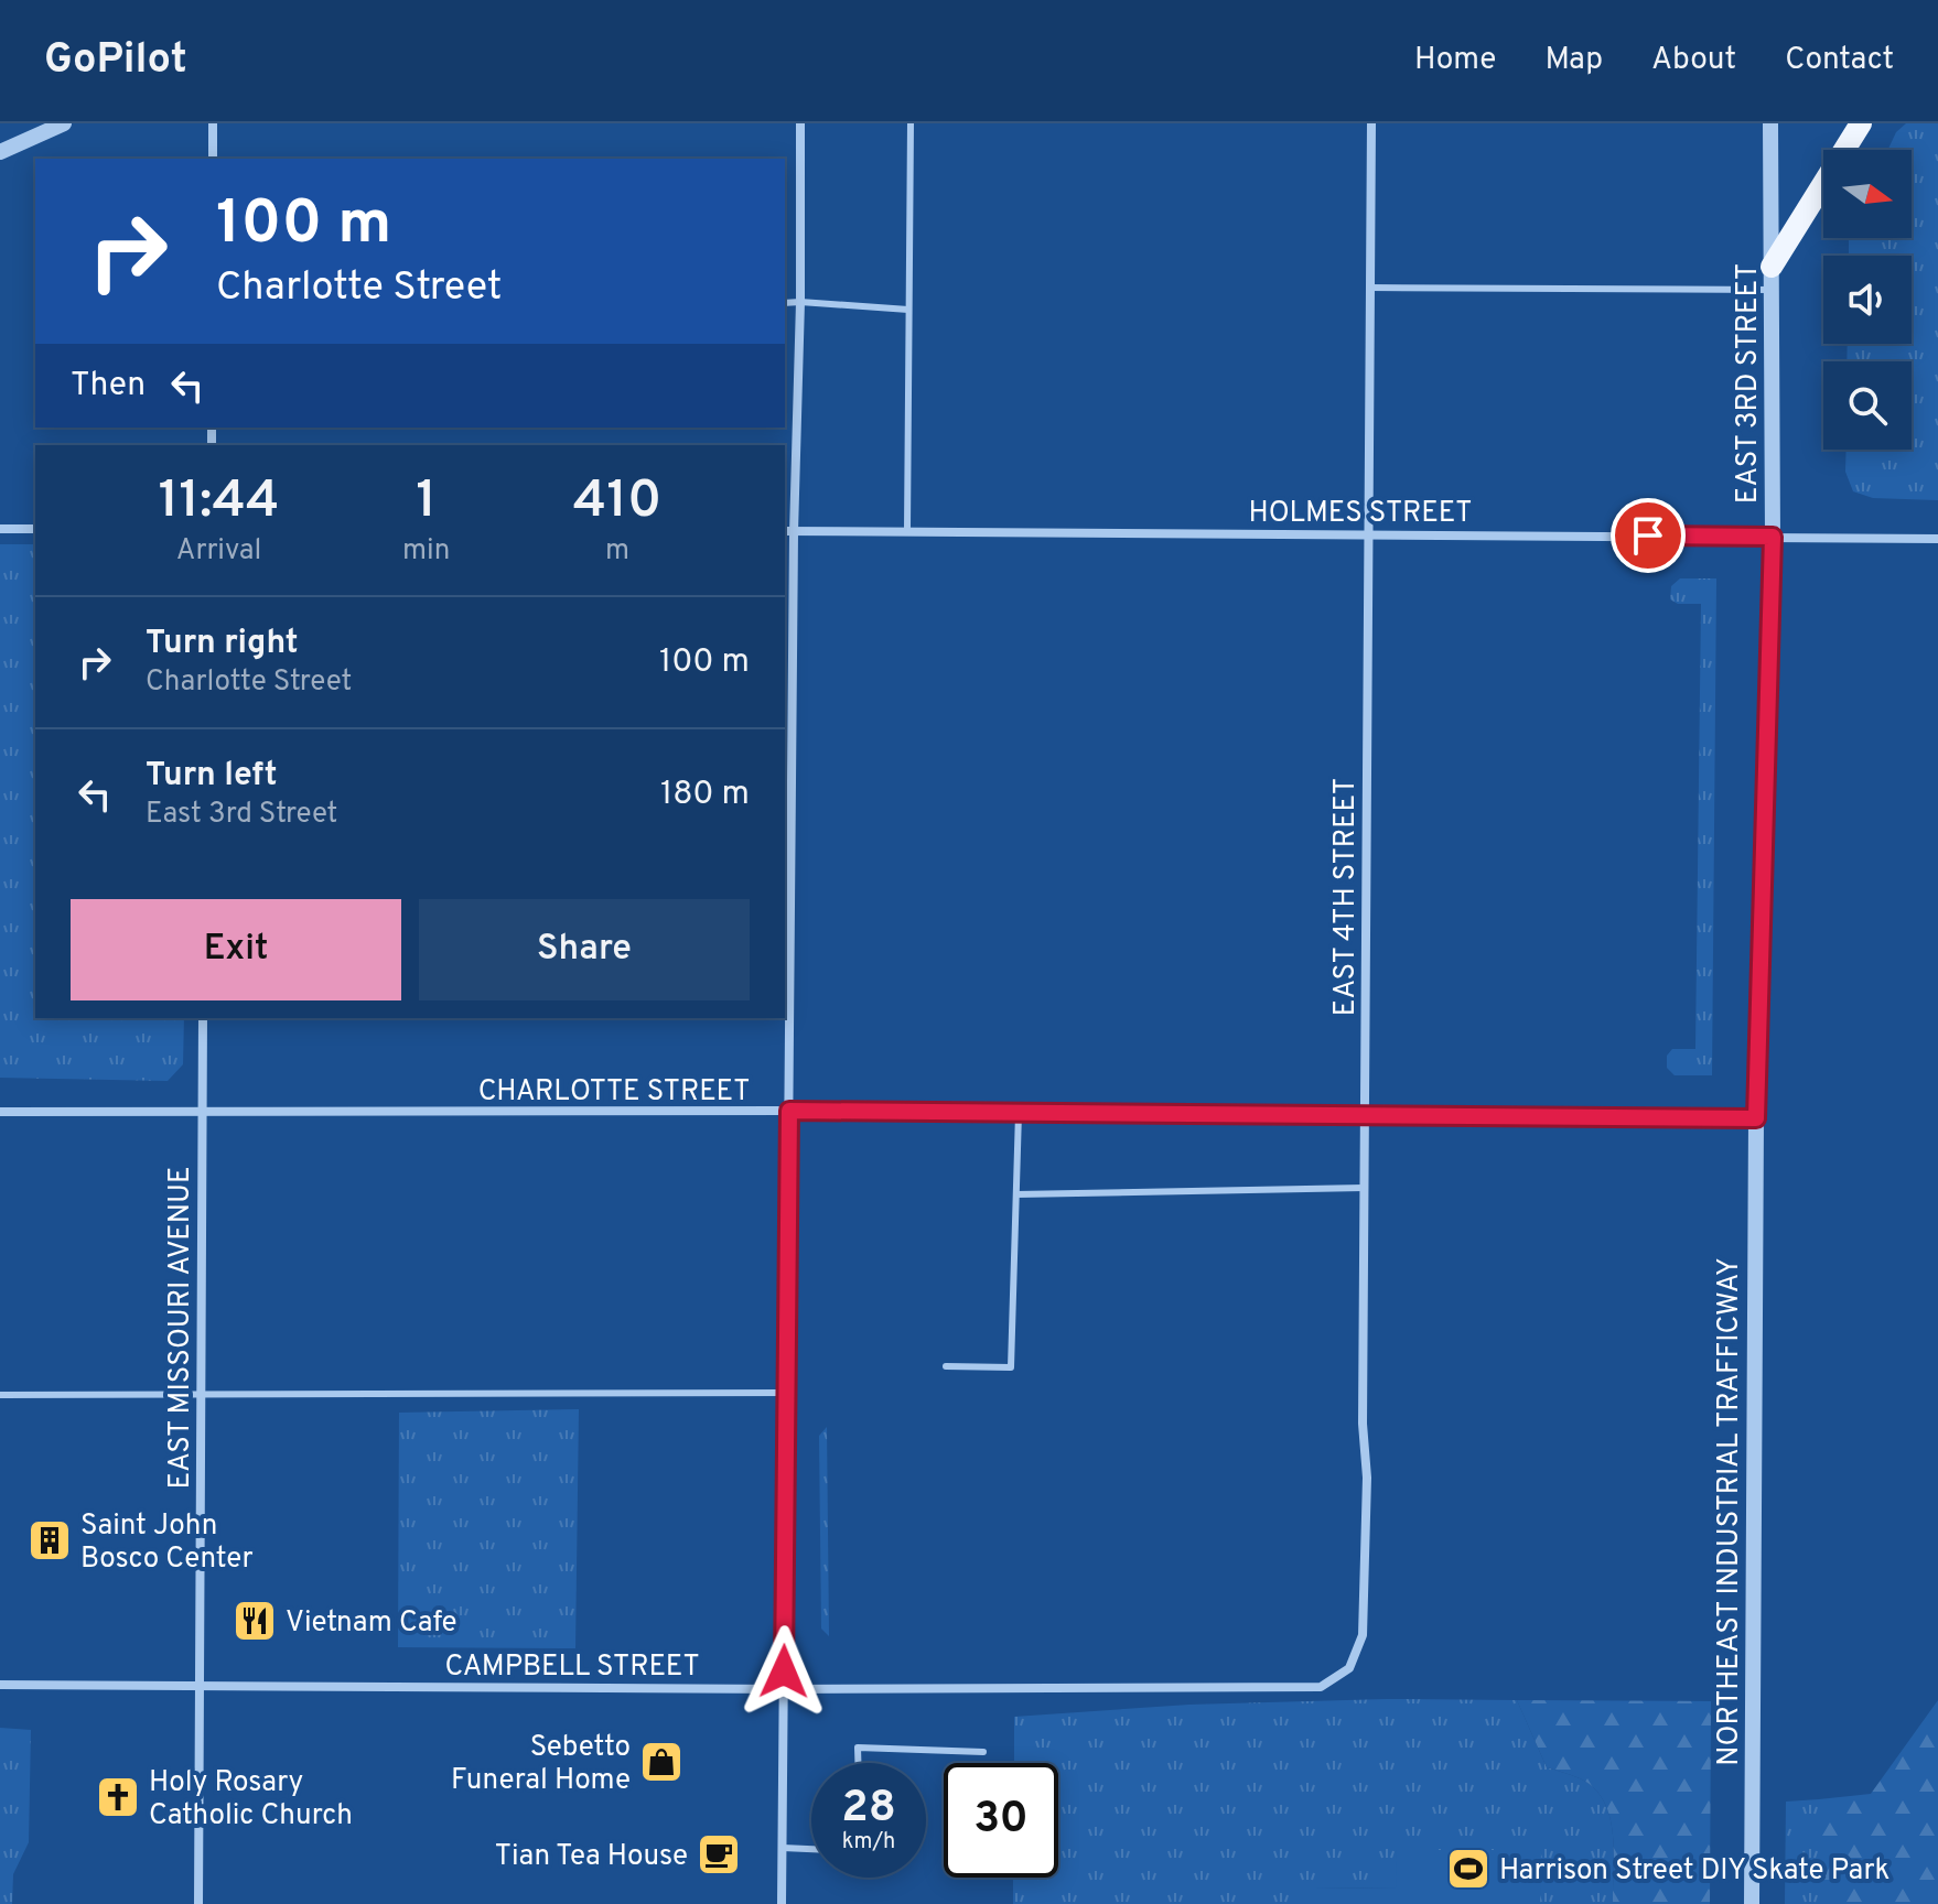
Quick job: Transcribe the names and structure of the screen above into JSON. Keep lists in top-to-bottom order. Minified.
{"streets":{"street":["EAST 3RD STREET","HOLMES STREET","EAST 4TH STREET","CHARLOTTE STREET","EAST MISSOURI AVENUE","NORTHEAST INDUSTRIAL TRAFFICWAY","CAMPBELL STREET"]},"crossings":[["EAST 3RD STREET","HOLMES STREET"],["EAST 3RD STREET","CHARLOTTE STREET"],["EAST 3RD STREET","NORTHEAST INDUSTRIAL TRAFFICWAY"],["HOLMES STREET","EAST 4TH STREET"],["EAST 4TH STREET","CHARLOTTE STREET"],["EAST 4TH STREET","CAMPBELL STREET"],["CHARLOTTE STREET","EAST MISSOURI AVENUE"],["CHARLOTTE STREET","NORTHEAST INDUSTRIAL TRAFFICWAY"],["EAST MISSOURI AVENUE","CAMPBELL STREET"]],"places":{"building":["Saint John Bosco Center"],"restaurant":["Vietnam Cafe"],"shop":["Sebetto Funeral Home"],"church":["Holy Rosary Catholic Church"],"cafe":["Tian Tea House"],"sports":["Harrison Street DIY Skate Park"]},"north":"right","page":{"header":"GoPilot","nav":["Home","Map","About","Contact"],"turn":["100 m","Charlotte Street"],"then":"Then","eta":["11:44","Arrival","1","min","410","m"],"list":[{"name":"Turn right","note":"Charlotte Street","value":"100 m"},{"name":"Turn left","note":"East 3rd Street","value":"180 m"}],"buttons":["Exit","Share"],"speed":"28 km/h","limit":"30"}}
